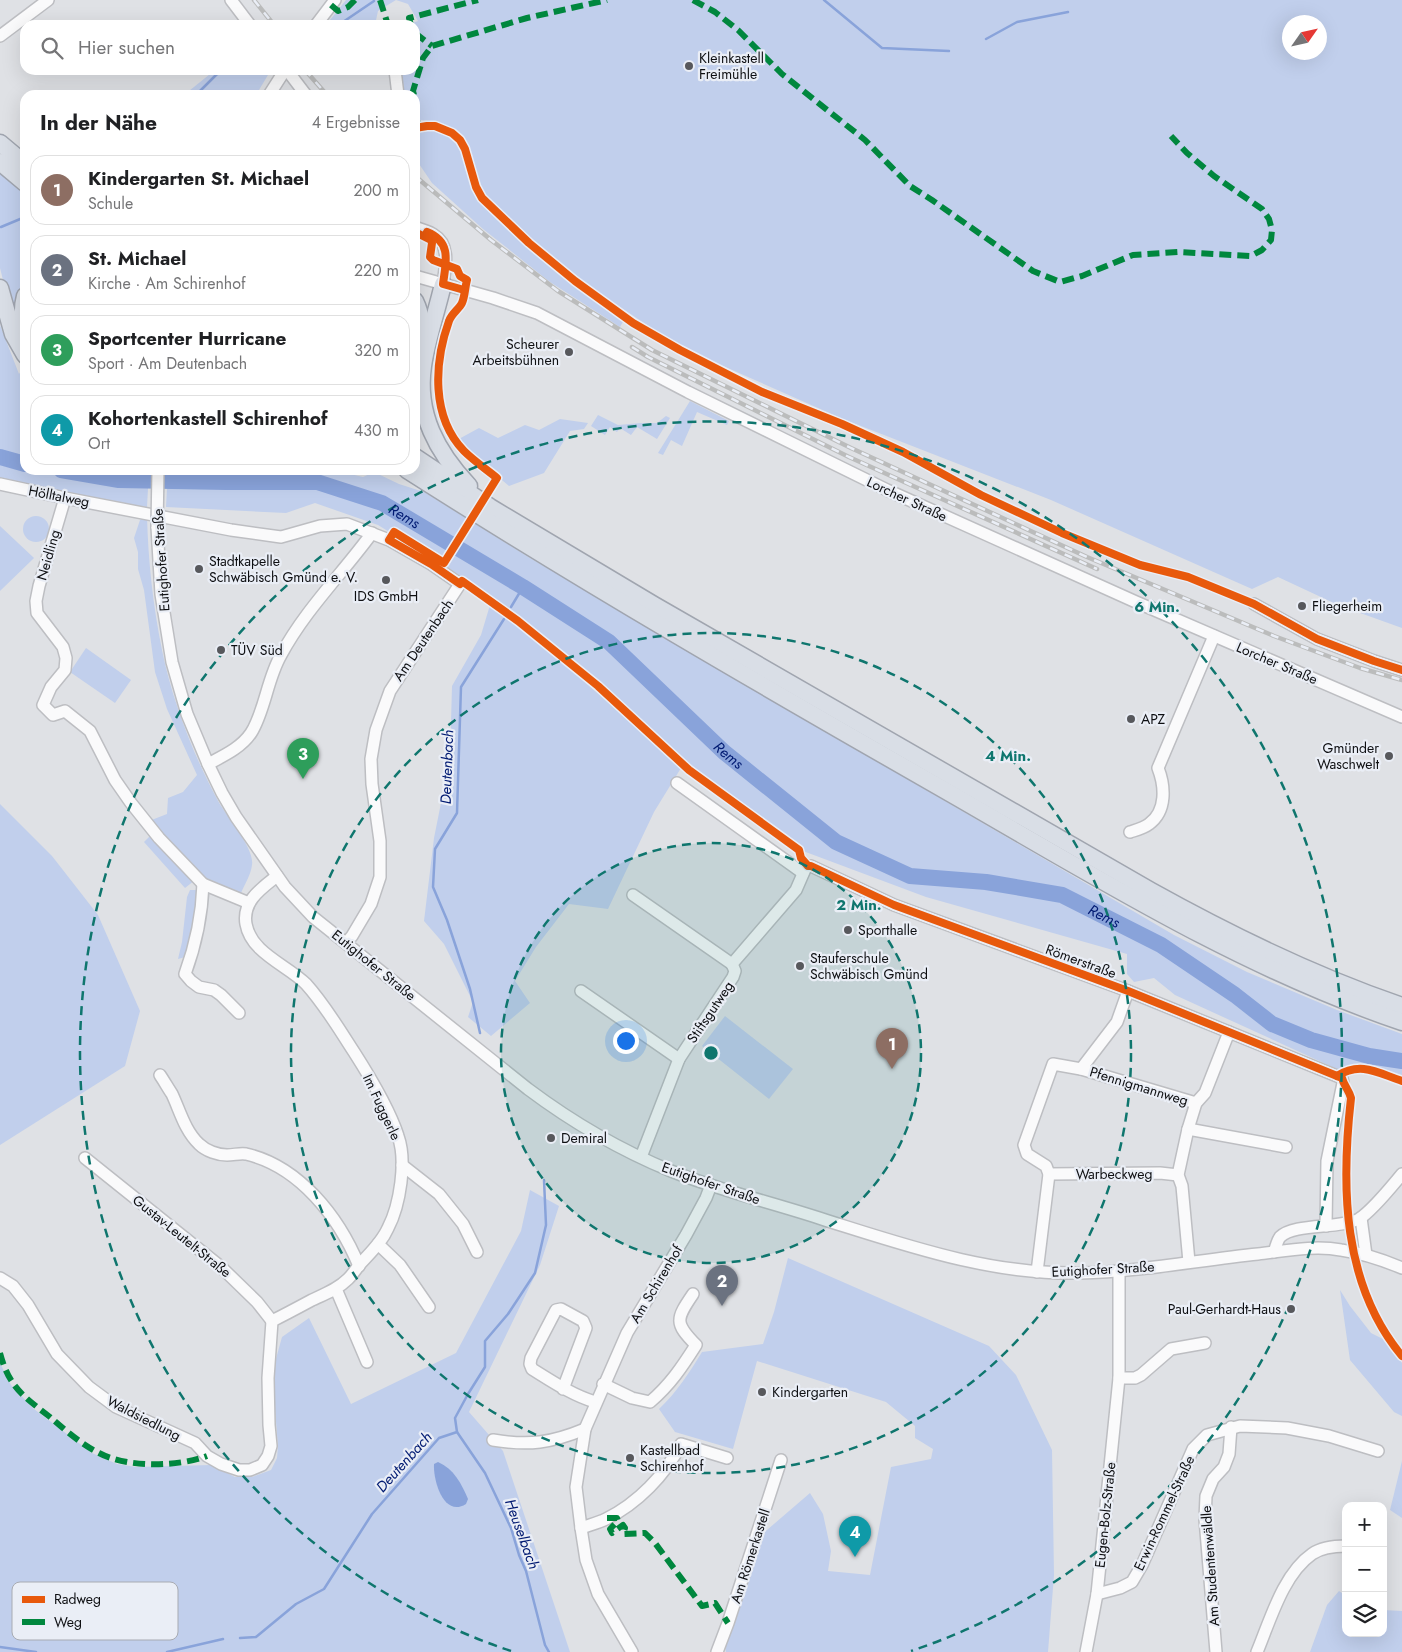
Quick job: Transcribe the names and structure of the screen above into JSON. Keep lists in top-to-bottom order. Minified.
{"streets":{"street":["Hölltalweg","Lorcher Straße","Neidling","Eutighofer Straße","Am Deutenbach","Römerstraße","Stiftsgutweg","Pfennigmannweg","Im Fuggerle","Warbeckweg","Gustav-Leutelt-Straße","Am Schirenhof","Waldsiedlung","Erwin-Rommel-Straße","Eugen-Bolz-Straße","Am Römerkastell","Am Studentenwäldle"]},"crossings":[["Hölltalweg","Neidling"],["Hölltalweg","Am Deutenbach"],["Eutighofer Straße","Am Deutenbach"],["Eutighofer Straße","Stiftsgutweg"],["Eutighofer Straße","Am Schirenhof"],["Eutighofer Straße","Eugen-Bolz-Straße"],["Pfennigmannweg","Warbeckweg"],["Im Fuggerle","Gustav-Leutelt-Straße"],["Im Fuggerle","Waldsiedlung"],["Gustav-Leutelt-Straße","Waldsiedlung"],["Erwin-Rommel-Straße","Eugen-Bolz-Straße"],["Erwin-Rommel-Straße","Am Studentenwäldle"]],"water":["Rems","Deutenbach","Heuselbach"],"places":["Kleinkastell Freimühle","Scheurer Arbeitsbühnen","Stadtkapelle Schwäbisch Gmünd e. V.","IDS GmbH","Fliegerheim","TÜV Süd","APZ","Gmünder Waschwelt","Sporthalle","Stauferschule Schwäbisch Gmünd","Demiral","Paul-Gerhardt-Haus","Kindergarten","Kastellbad Schirenhof"],"legend":["Radweg","Weg"],"north":"top right","page":{"search":"Hier suchen","heading":["In der Nähe","4 Ergebnisse"],"list":[{"mark":"1","name":"Kindergarten St. Michael","note":"Schule","value":"200 m"},{"mark":"2","name":"St. Michael","note":"Kirche · Am Schirenhof","value":"220 m"},{"mark":"3","name":"Sportcenter Hurricane","note":"Sport · Am Deutenbach","value":"320 m"},{"mark":"4","name":"Kohortenkastell Schirenhof","note":"Ort","value":"430 m"}],"pins":["3","1","2","4"],"map_buttons":["+","−"]},"rings":["6 Min.","4 Min.","2 Min."]}
